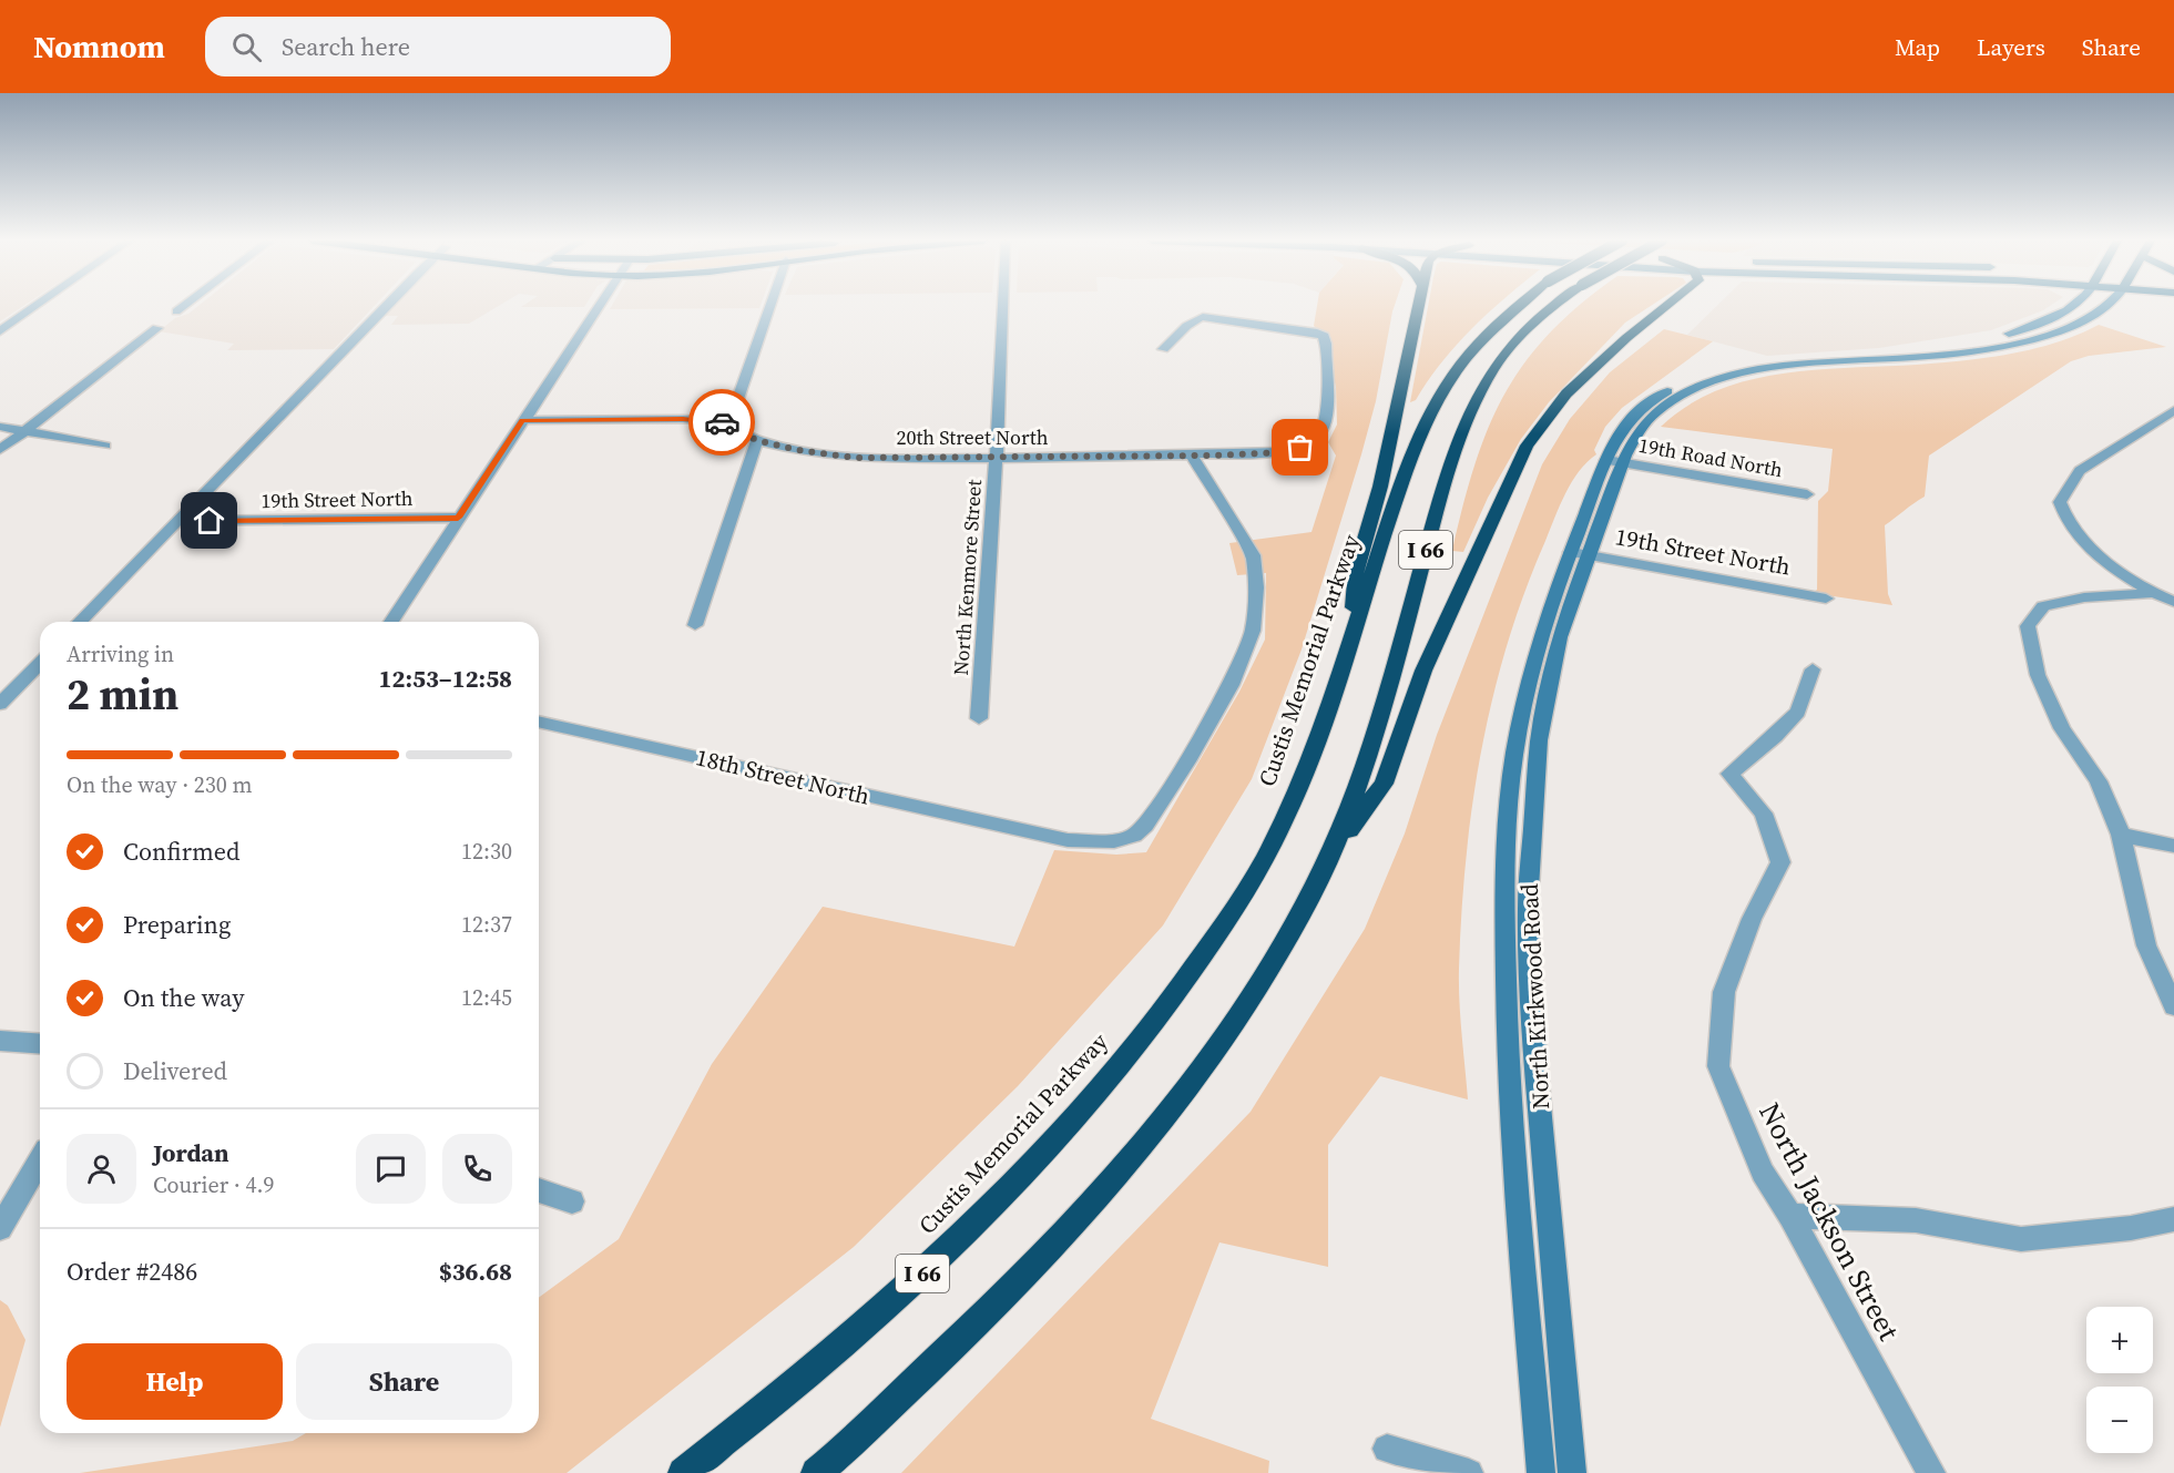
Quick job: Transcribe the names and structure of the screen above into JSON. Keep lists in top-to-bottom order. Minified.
{"streets":{"highway":["I 66","Custis Memorial Parkway"],"main road":["North Kirkwood Road"],"street":["20th Street North","19th Road North","19th Street North","North Kenmore Street","18th Street North","North Jackson Street"]},"crossings":[["20th Street North","North Kenmore Street"],["20th Street North","18th Street North"],["19th Road North","North Kirkwood Road"],["19th Street North","North Kirkwood Road"]],"page":{"header":"Nomnom","search":"Search here","nav":["Map","Layers","Share"],"heading":["2 min","Arriving in","12:53–12:58"],"panel":["Jordan","Courier · 4.9","Order #2486","$36.68"],"bar":"On the way · 230 m","list":[["Confirmed","12:30"],["Preparing","12:37"],["On the way","12:45"],"Delivered"],"map_buttons":["+","−"],"buttons":["Help","Share"]}}
